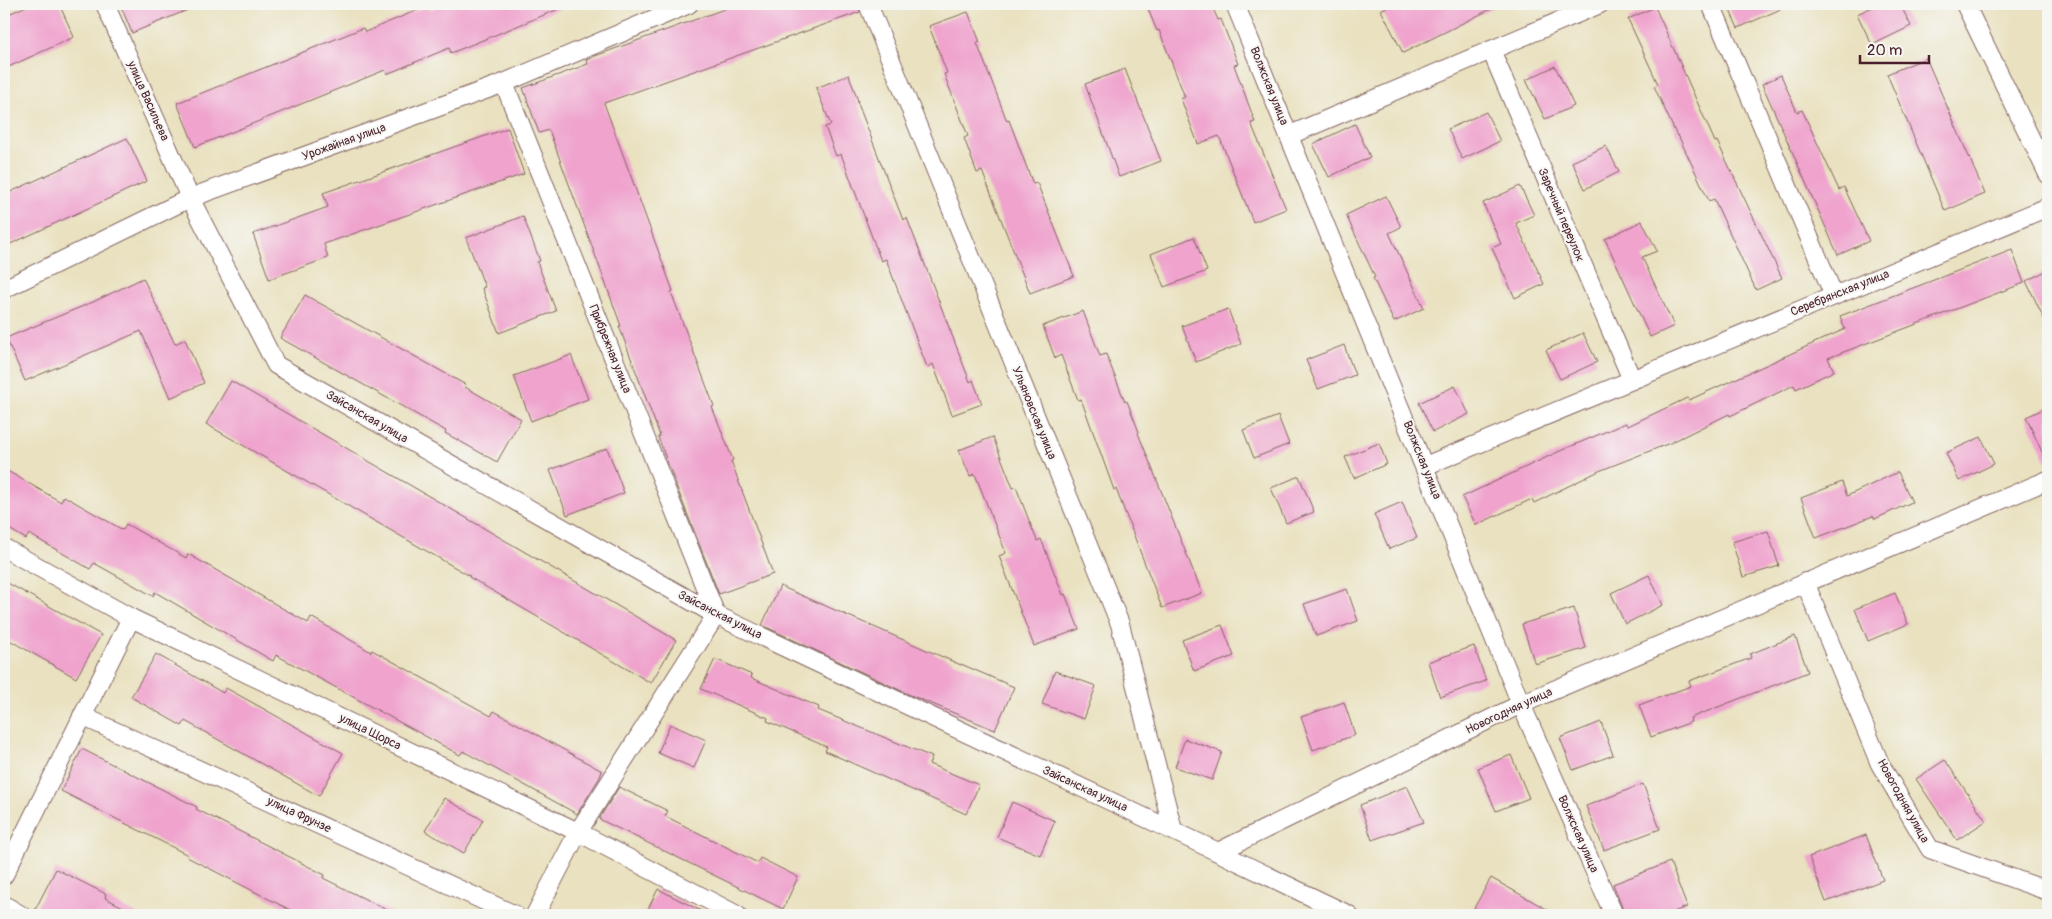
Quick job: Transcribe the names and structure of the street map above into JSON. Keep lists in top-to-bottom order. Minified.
{"streets":{"street":["Волжская улица","улица Васильева","Урожайная улица","Заречный переулок","Серебрянская улица","Прибрежная улица","Ульяновская улица","Зайсанская улица","Новогодняя улица","улица Щорса","улица Фрунзе"]},"crossings":[["Волжская улица","Серебрянская улица"],["Волжская улица","Новогодняя улица"],["улица Васильева","Урожайная улица"],["улица Васильева","Зайсанская улица"],["Урожайная улица","Прибрежная улица"],["Урожайная улица","Зайсанская улица"],["Заречный переулок","Серебрянская улица"],["Прибрежная улица","Зайсанская улица"],["Ульяновская улица","Зайсанская улица"],["Зайсанская улица","Новогодняя улица"]],"scale_bar":"20 m"}
